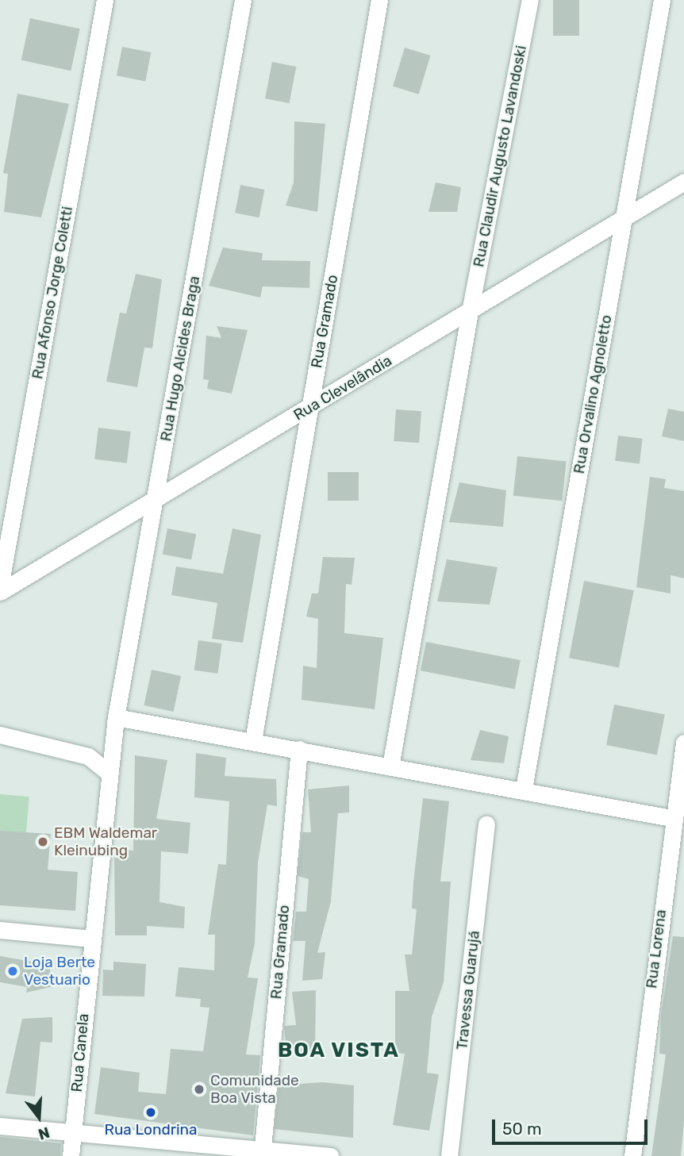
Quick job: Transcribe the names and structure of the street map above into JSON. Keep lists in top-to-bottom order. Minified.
{"streets":{"street":["Rua Claudir Augusto Lavandoski","Rua Afonso Jorge Coletti","Rua Gramado","Rua Hugo Alcides Braga","Rua Clevelândia","Rua Orvalino Agnoletto","Rua Lorena","Travessa Guarujá","Rua Canela"]},"crossings":[["Rua Claudir Augusto Lavandoski","Rua Clevelândia"],["Rua Gramado","Rua Clevelândia"],["Rua Hugo Alcides Braga","Rua Clevelândia"],["Rua Hugo Alcides Braga","Rua Canela"],["Rua Clevelândia","Rua Orvalino Agnoletto"]],"districts":["BOA VISTA"],"places":["EBM Waldemar Kleinubing","Loja Berte Vestuario","Comunidade Boa Vista","Rua Londrina"],"scale_bar":"50 m","north":"bottom"}
